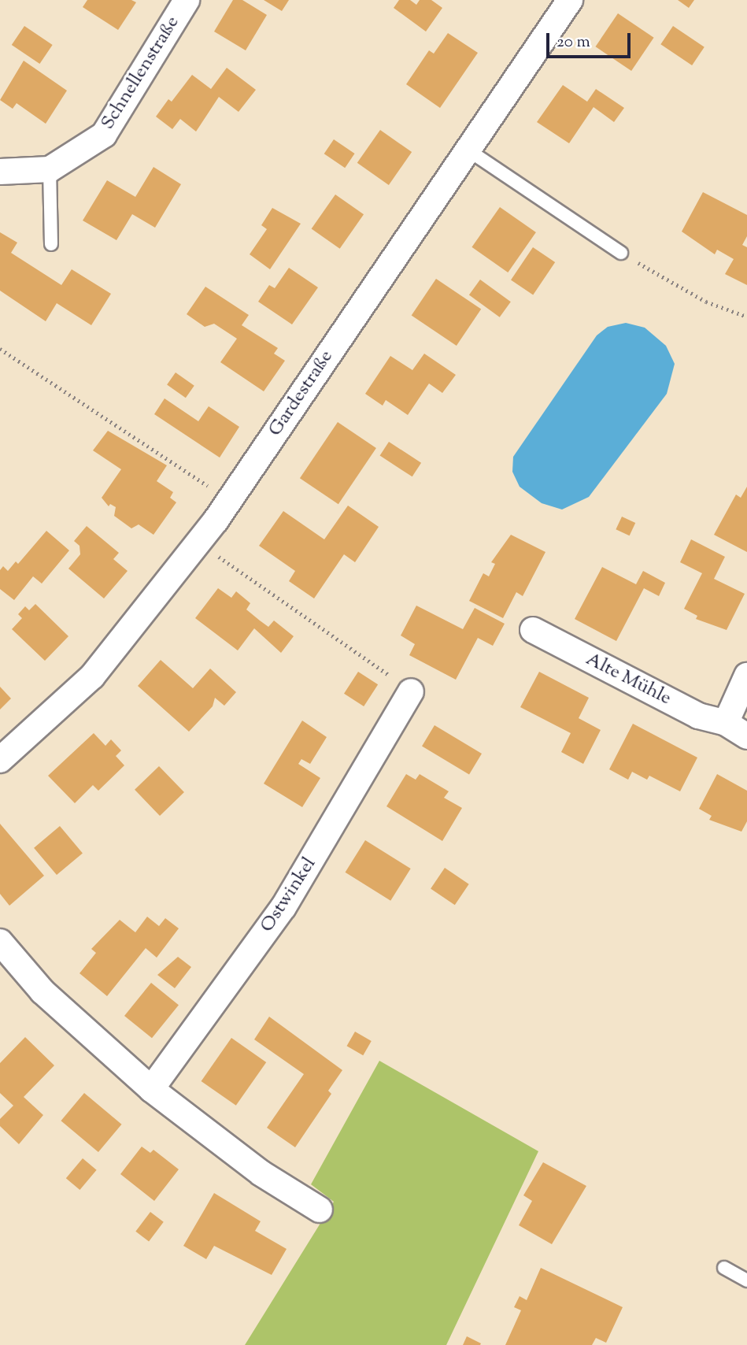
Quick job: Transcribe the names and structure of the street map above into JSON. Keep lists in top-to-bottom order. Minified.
{"streets":{"street":["Schnellenstraße","Gardestraße","Alte Mühle","Ostwinkel"]},"scale_bar":"20 m"}
